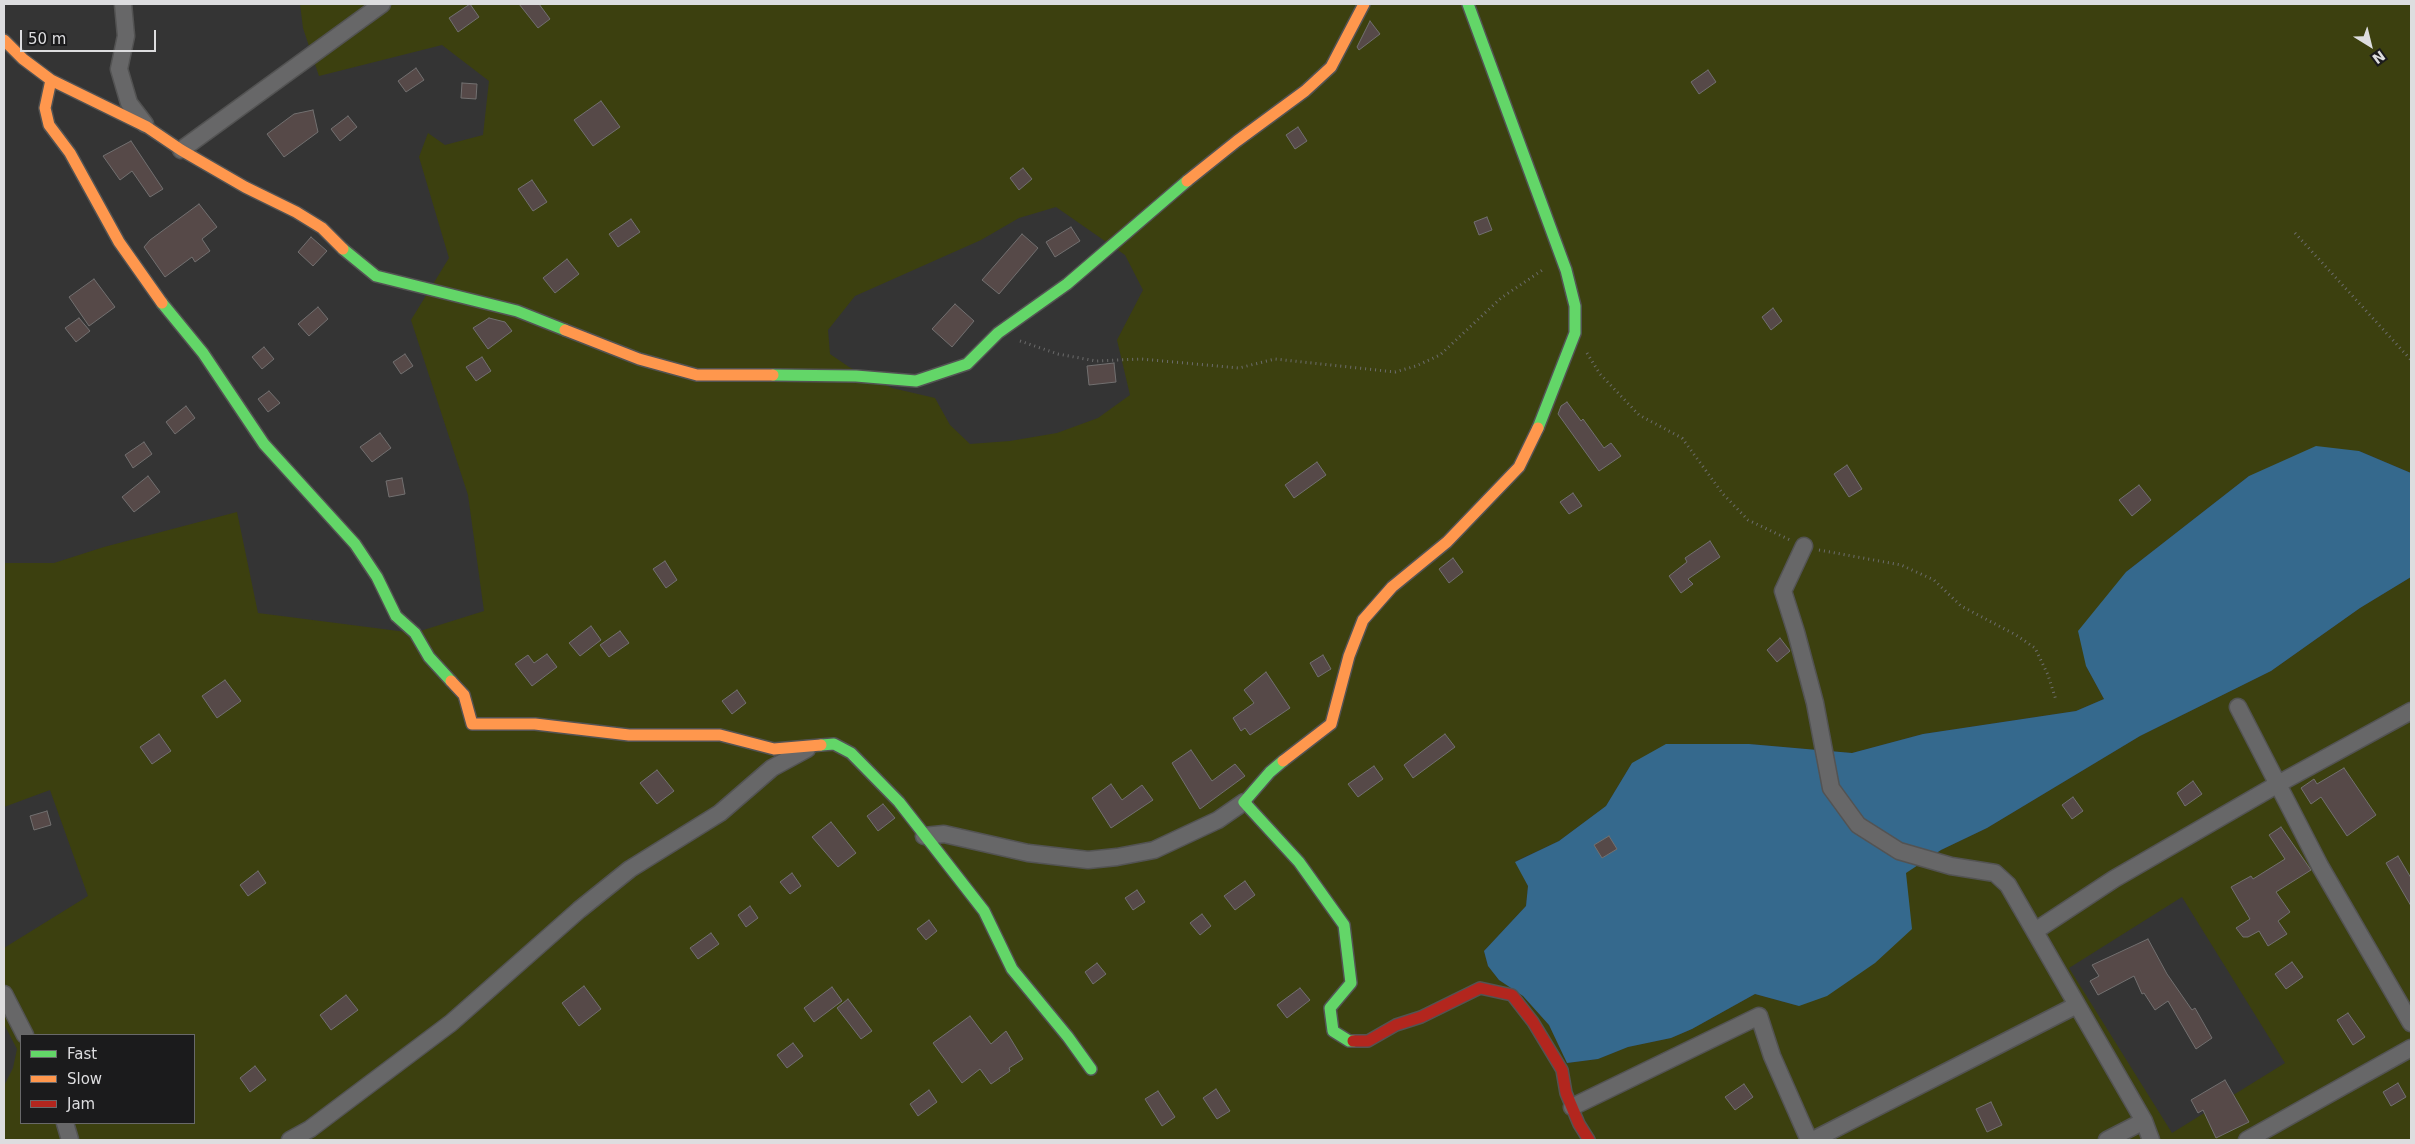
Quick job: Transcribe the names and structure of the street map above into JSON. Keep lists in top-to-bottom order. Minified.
{"legend":["Fast","Slow","Jam"],"scale_bar":"50 m","north":"bottom right"}
